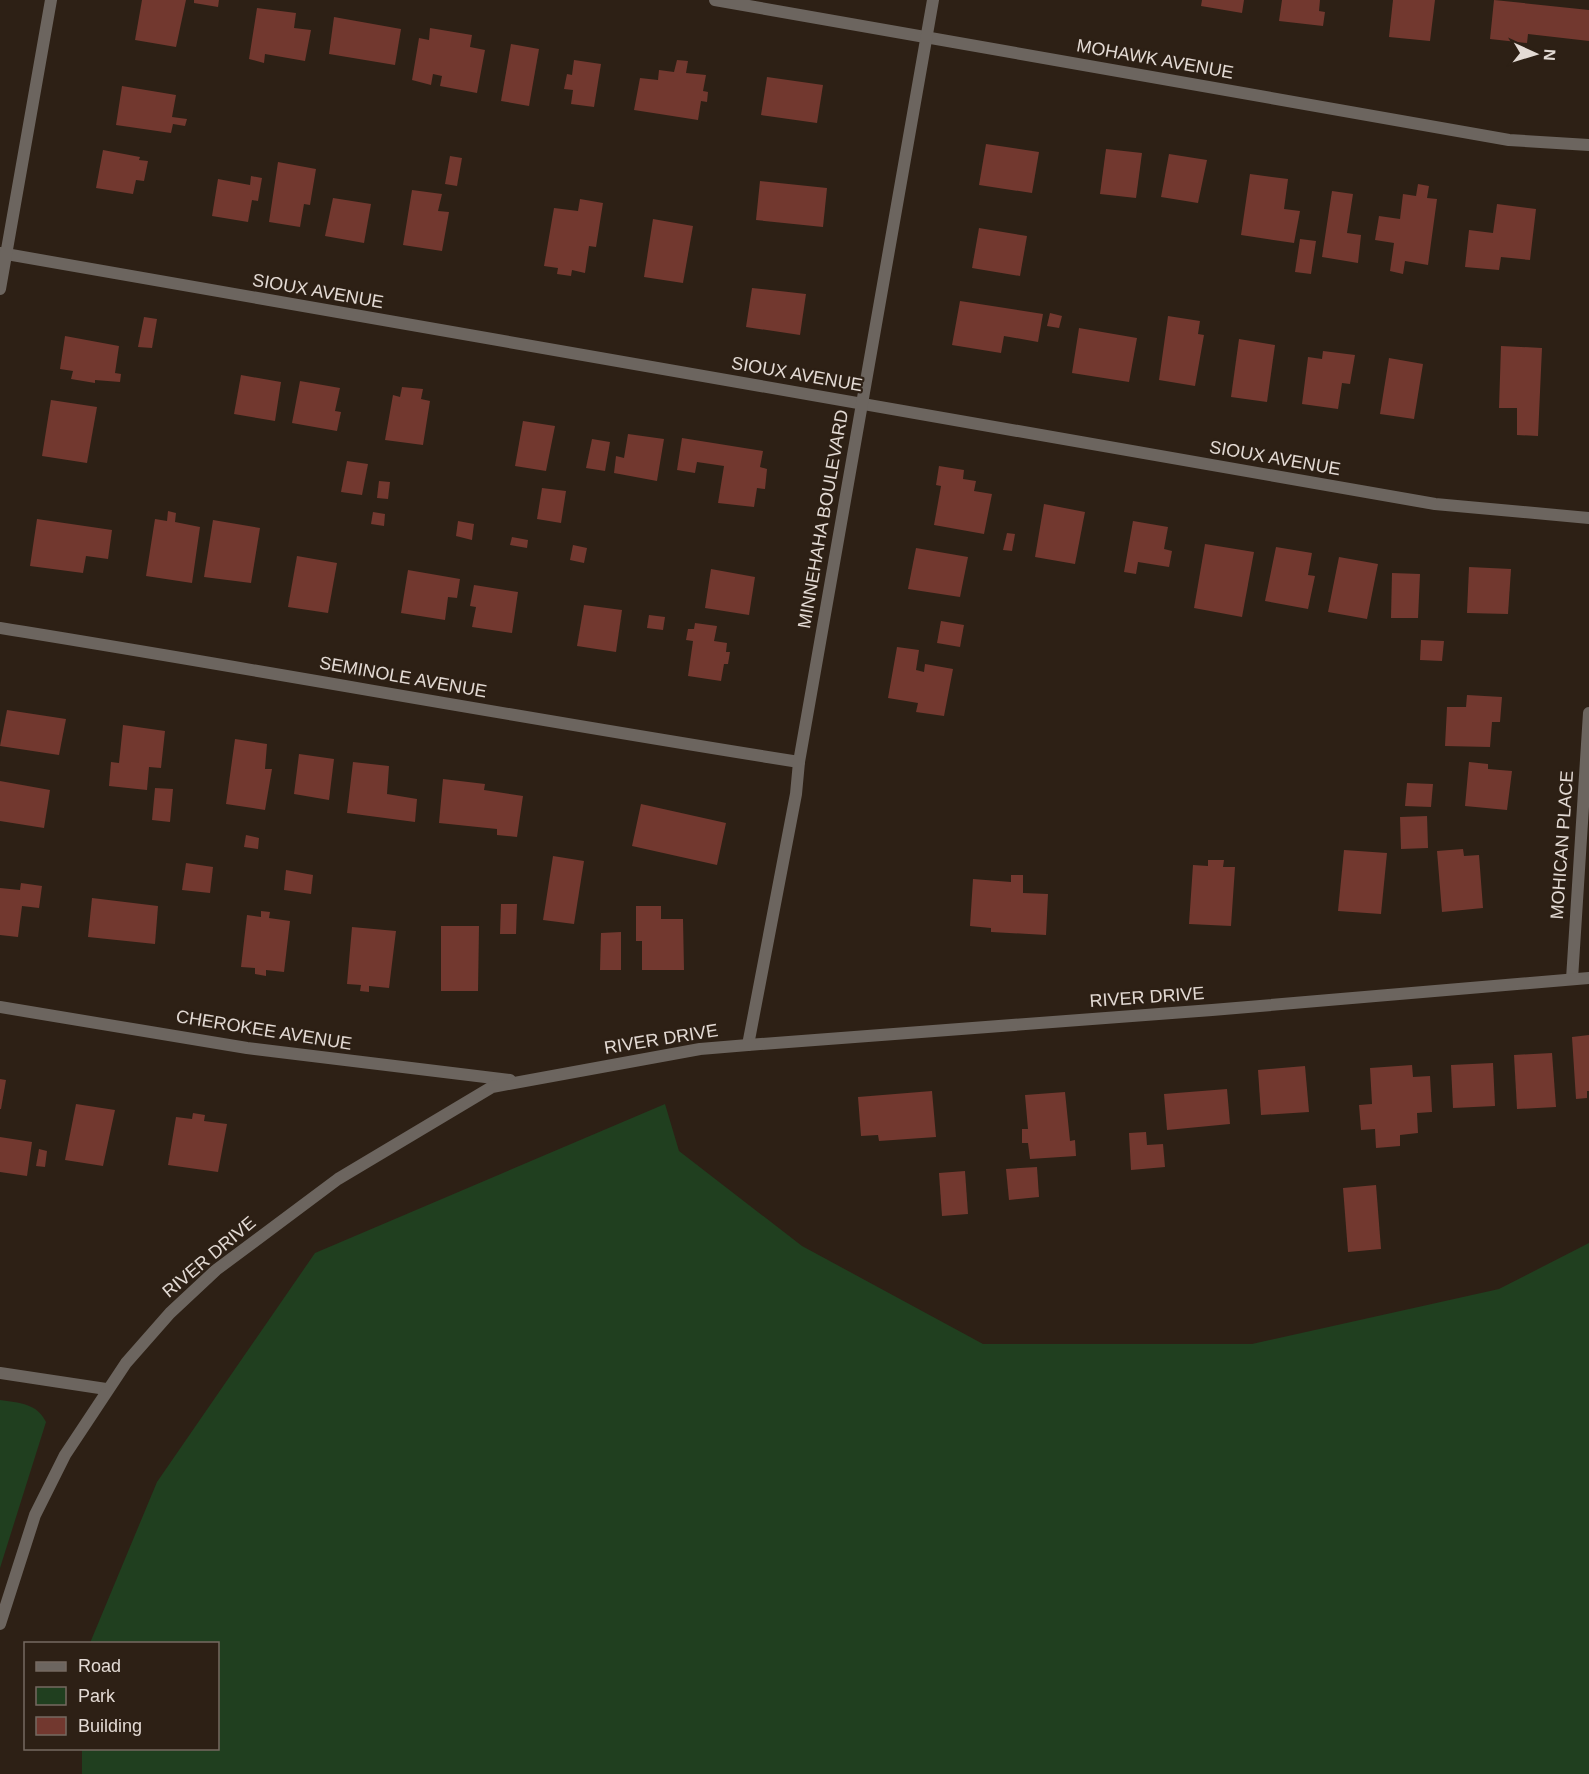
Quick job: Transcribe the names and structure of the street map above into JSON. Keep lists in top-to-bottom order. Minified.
{"streets":{"street":["MOHAWK AVENUE","SIOUX AVENUE","MINNEHAHA BOULEVARD","SEMINOLE AVENUE","MOHICAN PLACE","RIVER DRIVE","CHEROKEE AVENUE"]},"crossings":[["MOHAWK AVENUE","MINNEHAHA BOULEVARD"],["SIOUX AVENUE","MINNEHAHA BOULEVARD"],["MINNEHAHA BOULEVARD","SEMINOLE AVENUE"],["MINNEHAHA BOULEVARD","RIVER DRIVE"],["MOHICAN PLACE","RIVER DRIVE"],["RIVER DRIVE","CHEROKEE AVENUE"]],"legend":["Road","Park","Building"],"north":"right"}
